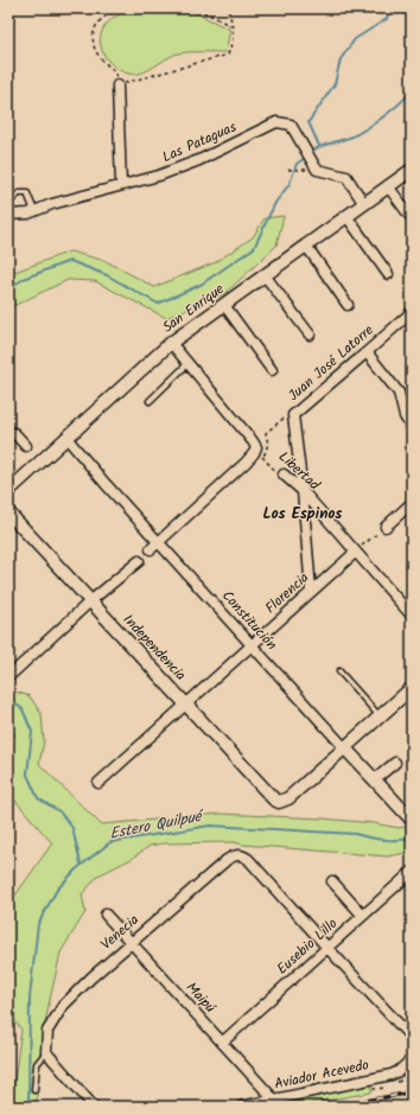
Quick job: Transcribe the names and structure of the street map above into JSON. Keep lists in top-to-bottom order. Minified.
{"streets":{"street":["Las Pataguas","San Enrique","Juan José Latorre","Libertad","Florencia","Constitución","Independencia","Venecia","Eusebio Lillo","Maipú","Aviador Acevedo"]},"crossings":[["San Enrique","Constitución"],["Juan José Latorre","Libertad"],["Libertad","Florencia"],["Florencia","Constitución"],["Florencia","Independencia"],["Constitución","Independencia"],["Venecia","Eusebio Lillo"],["Venecia","Maipú"],["Eusebio Lillo","Maipú"],["Maipú","Aviador Acevedo"]],"districts":["Los Espinos"],"water":["Estero Quilpué"]}
